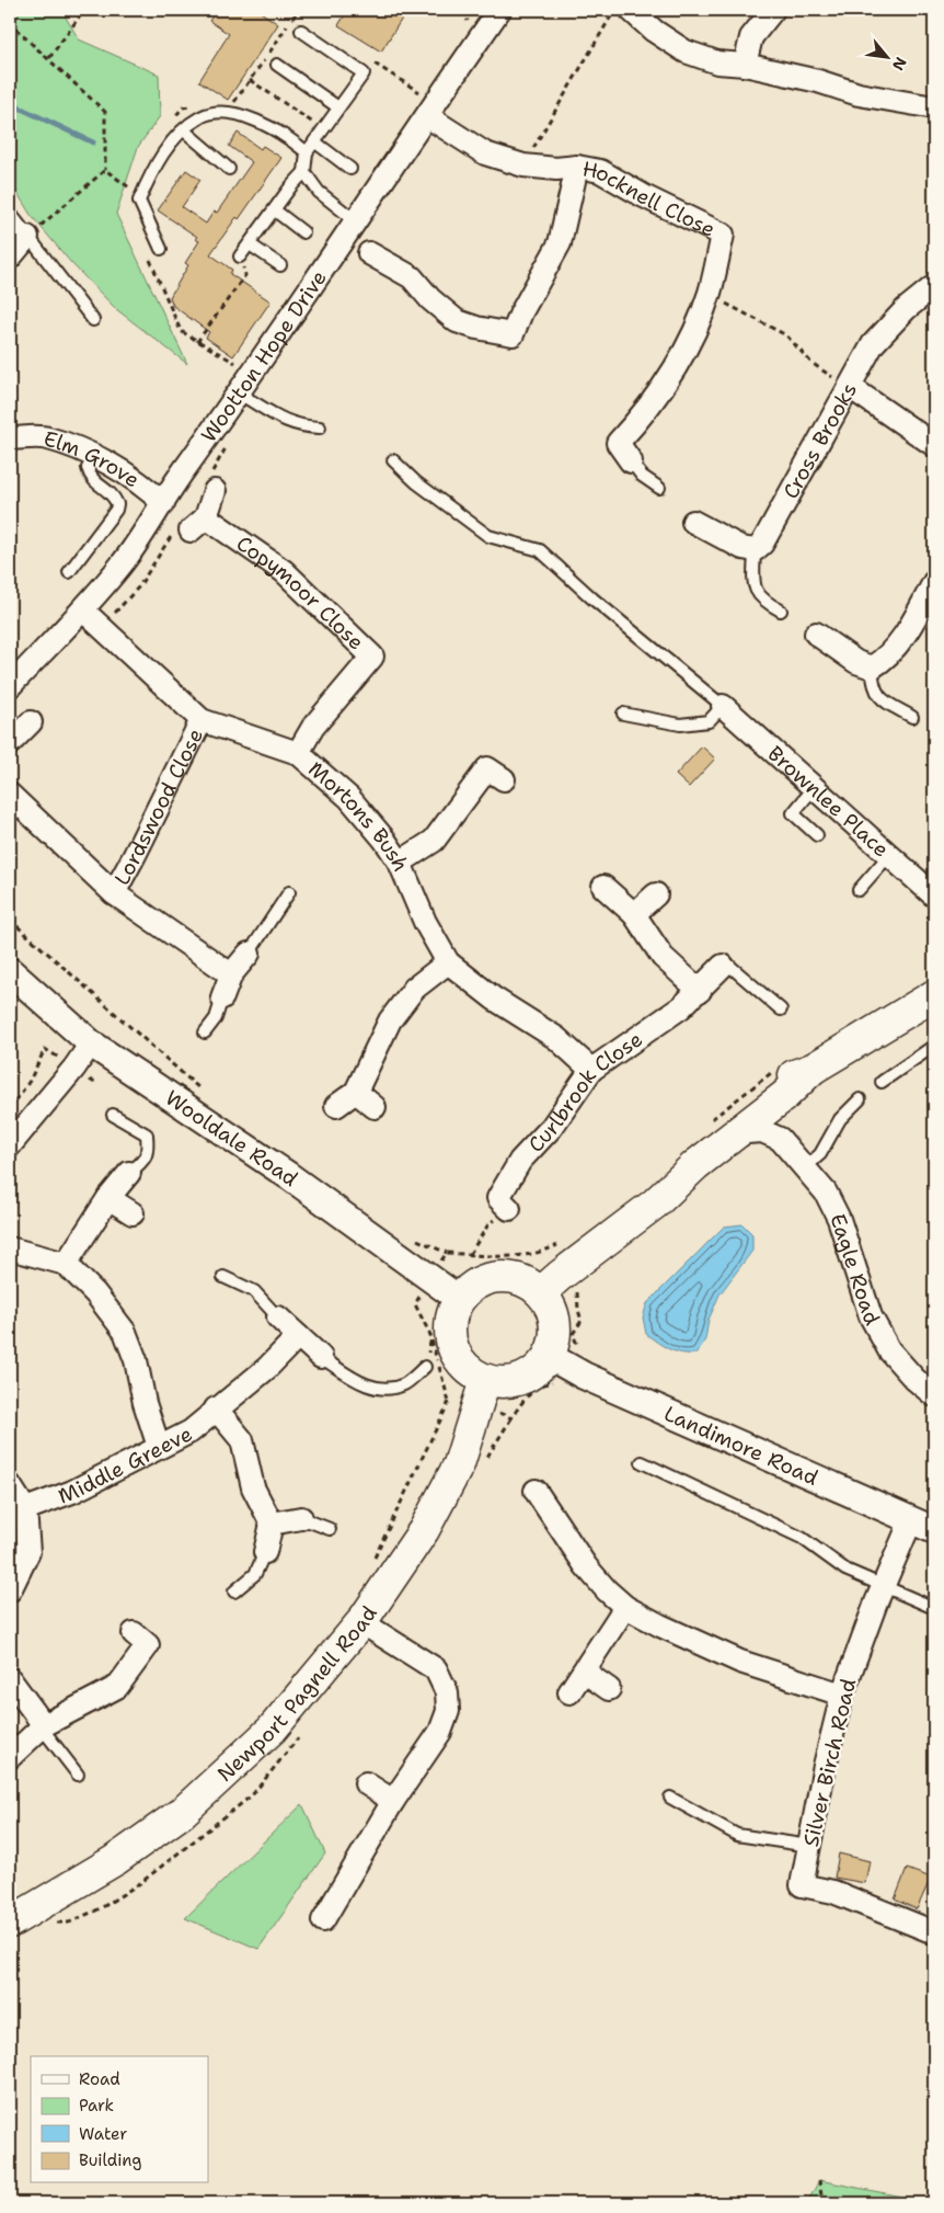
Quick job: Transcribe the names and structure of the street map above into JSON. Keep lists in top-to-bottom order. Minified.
{"streets":{"main road":["Newport Pagnell Road"],"street":["Hocknell Close","Wootton Hope Drive","Cross Brooks","Elm Grove","Copymoor Close","Brownlee Place","Lordswood Close","Mortons Bush","Curlbrook Close","Wooldale Road","Eagle Road","Landimore Road","Middle Greeve","Silver Birch Road"]},"crossings":[["Hocknell Close","Wootton Hope Drive"],["Wootton Hope Drive","Elm Grove"],["Wootton Hope Drive","Mortons Bush"],["Copymoor Close","Mortons Bush"],["Lordswood Close","Mortons Bush"],["Mortons Bush","Curlbrook Close"],["Wooldale Road","Landimore Road"],["Wooldale Road","Newport Pagnell Road"],["Landimore Road","Newport Pagnell Road"],["Landimore Road","Silver Birch Road"]],"legend":["Road","Park","Water","Building"],"north":"bottom right"}
